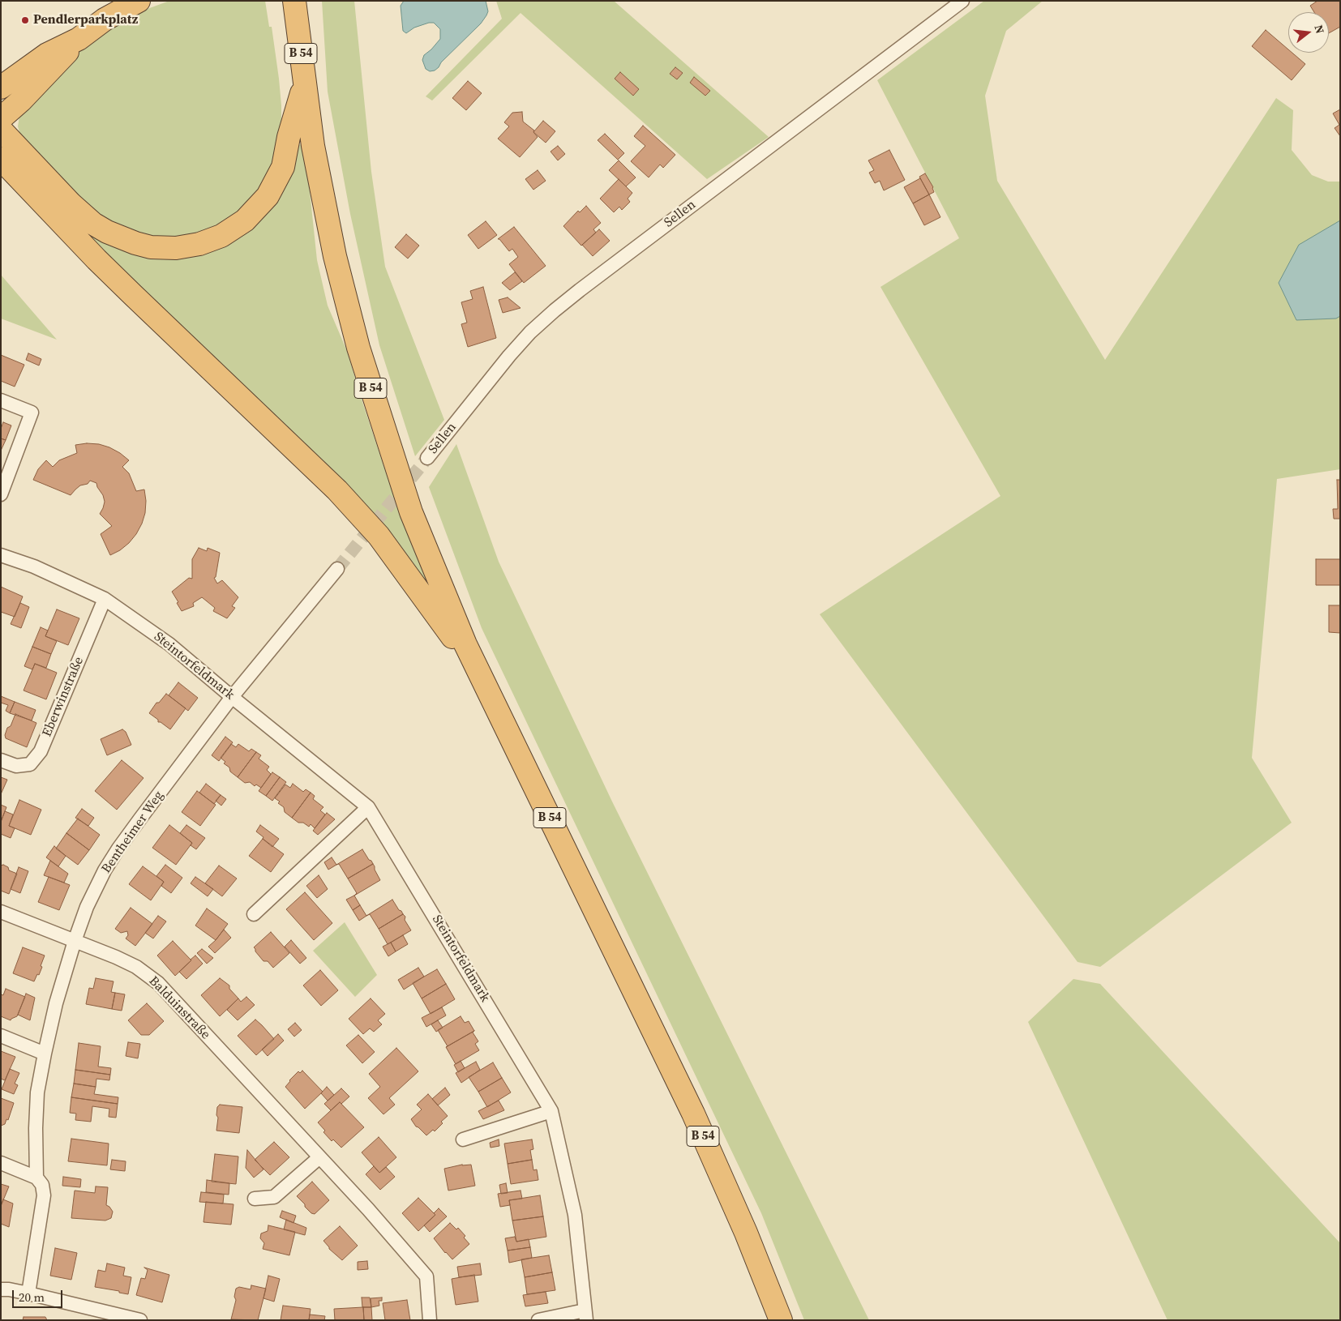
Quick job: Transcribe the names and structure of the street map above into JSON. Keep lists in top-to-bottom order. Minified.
{"streets":{"highway":["B 54"],"street":["Sellen","Steintorfeldmark","Eberwinstraße","Bentheimer Weg","Balduinstraße"]},"crossings":[["Steintorfeldmark","Eberwinstraße"],["Steintorfeldmark","Bentheimer Weg"],["Bentheimer Weg","Balduinstraße"]],"places":["Pendlerparkplatz"],"scale_bar":"20 m","north":"right"}
